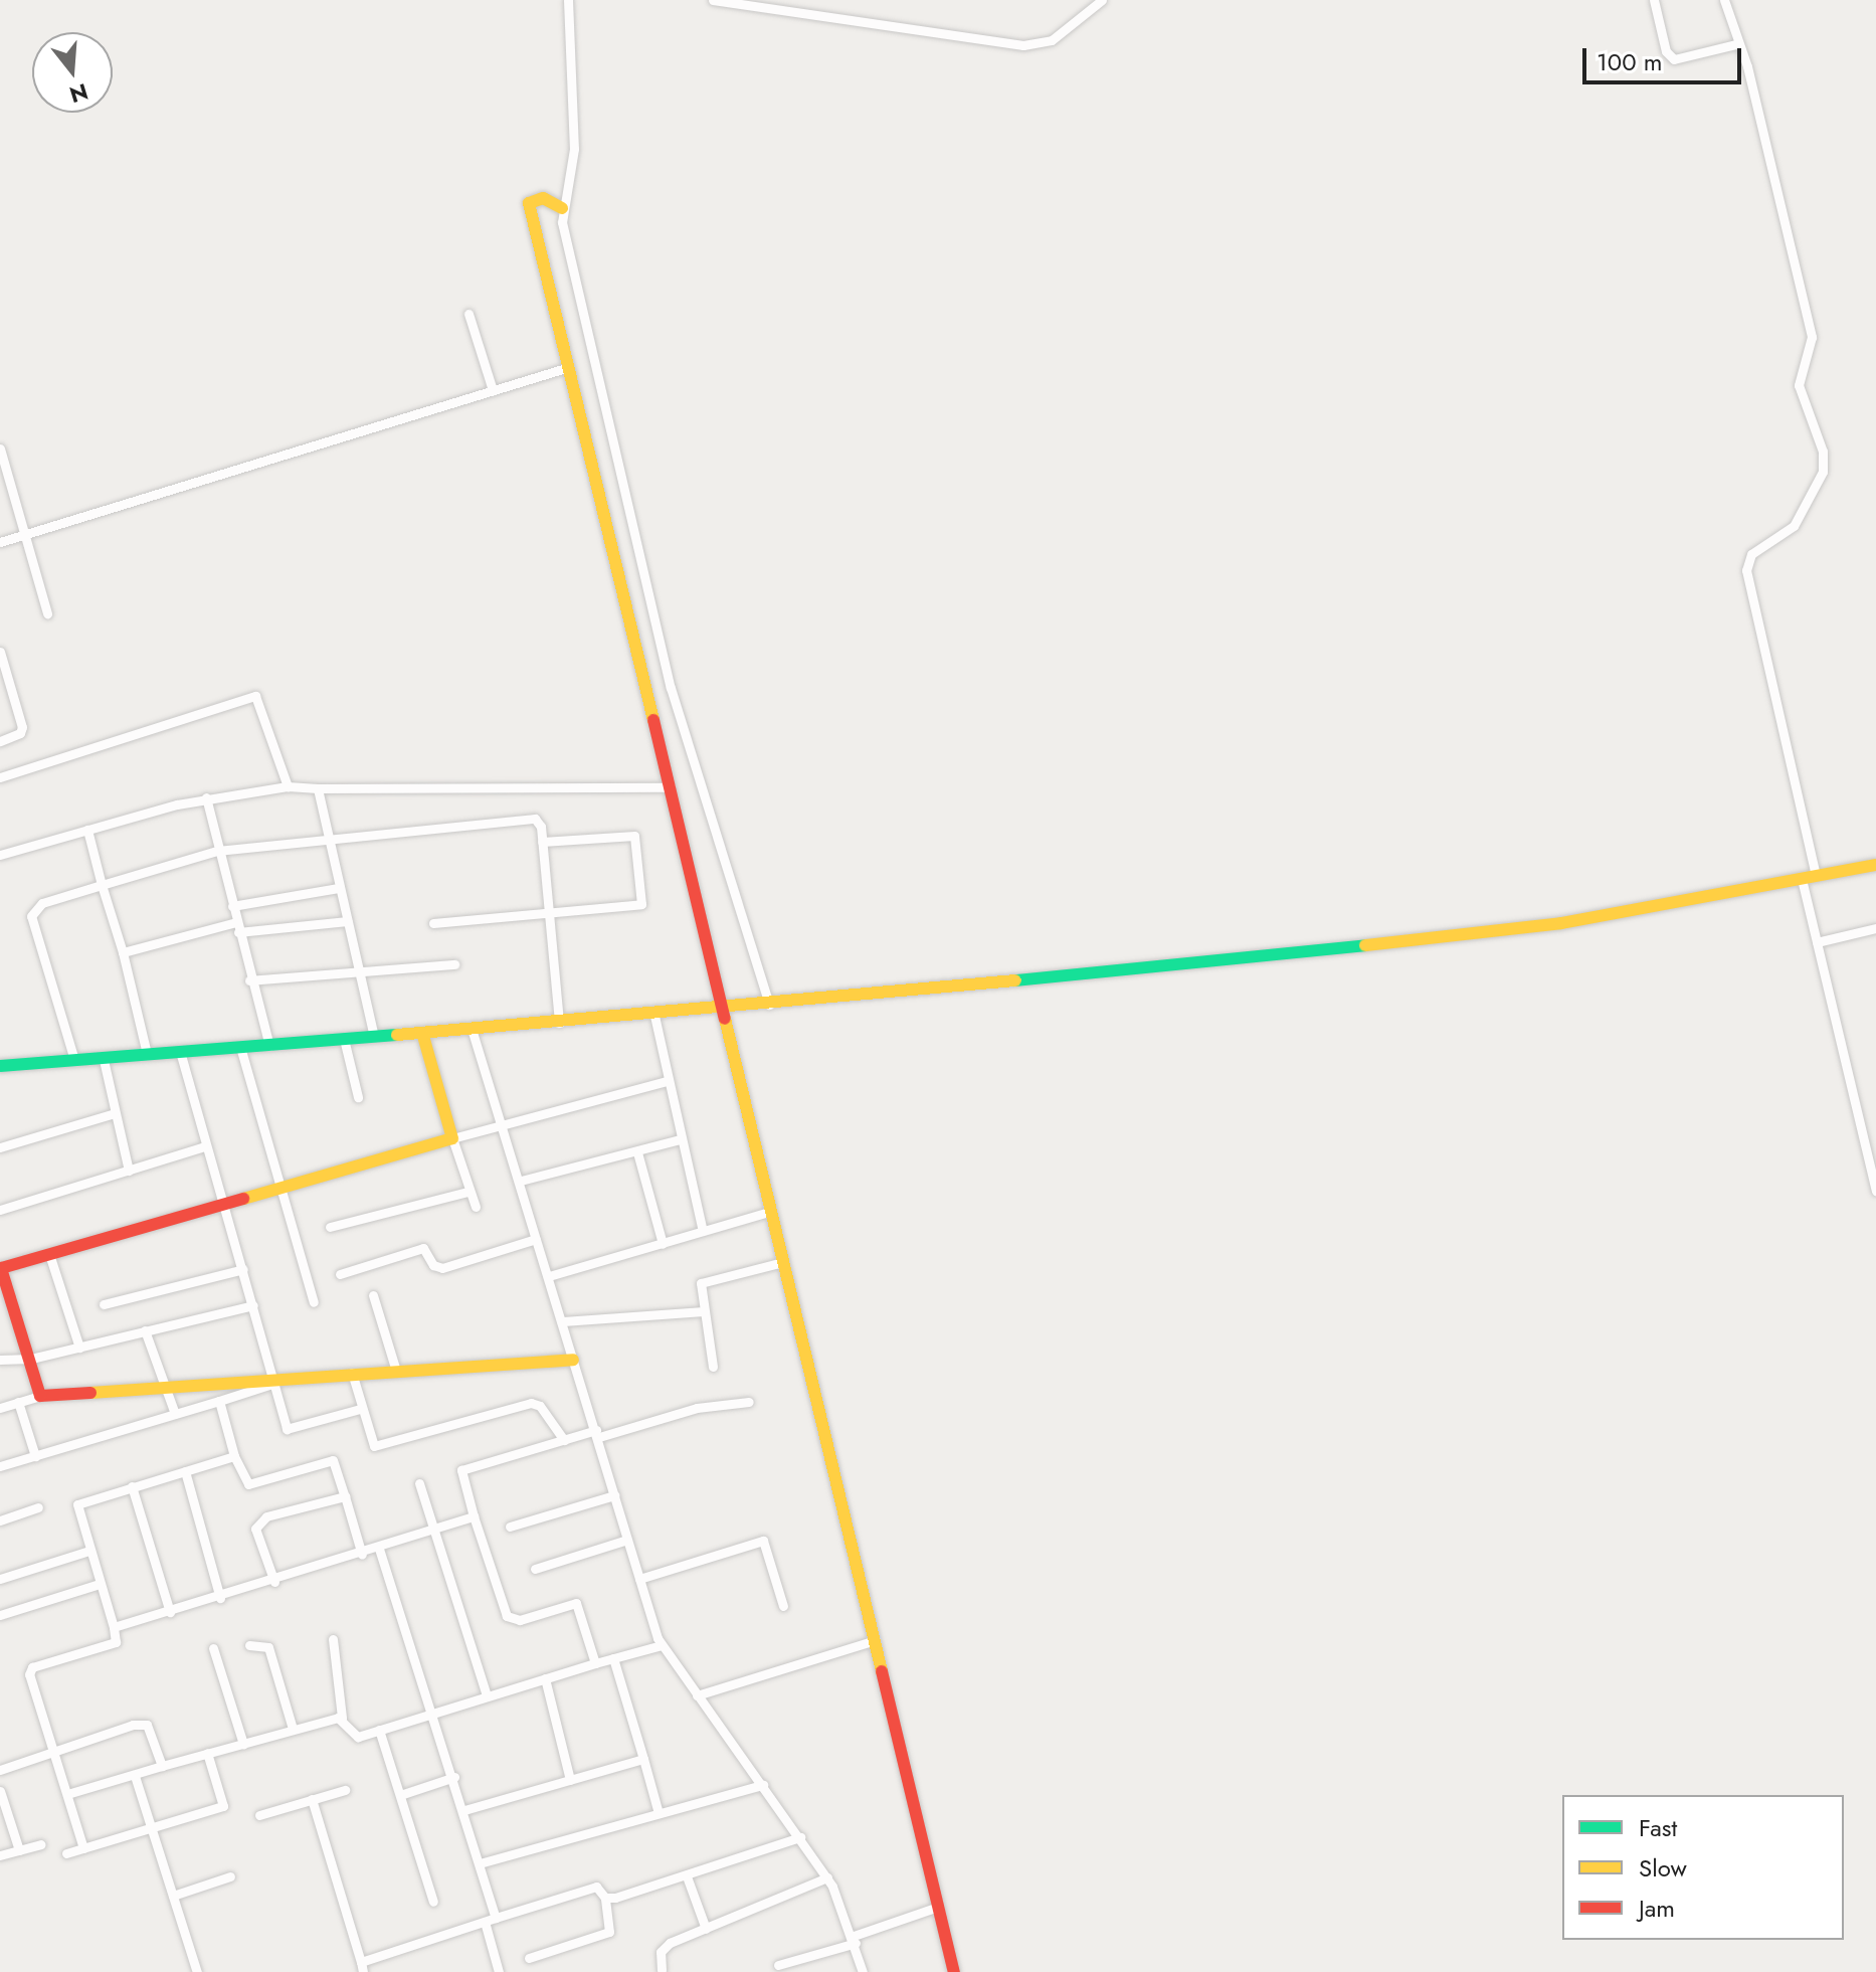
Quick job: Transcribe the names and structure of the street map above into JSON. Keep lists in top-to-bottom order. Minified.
{"legend":["Fast","Slow","Jam"],"scale_bar":"100 m","north":"bottom"}
